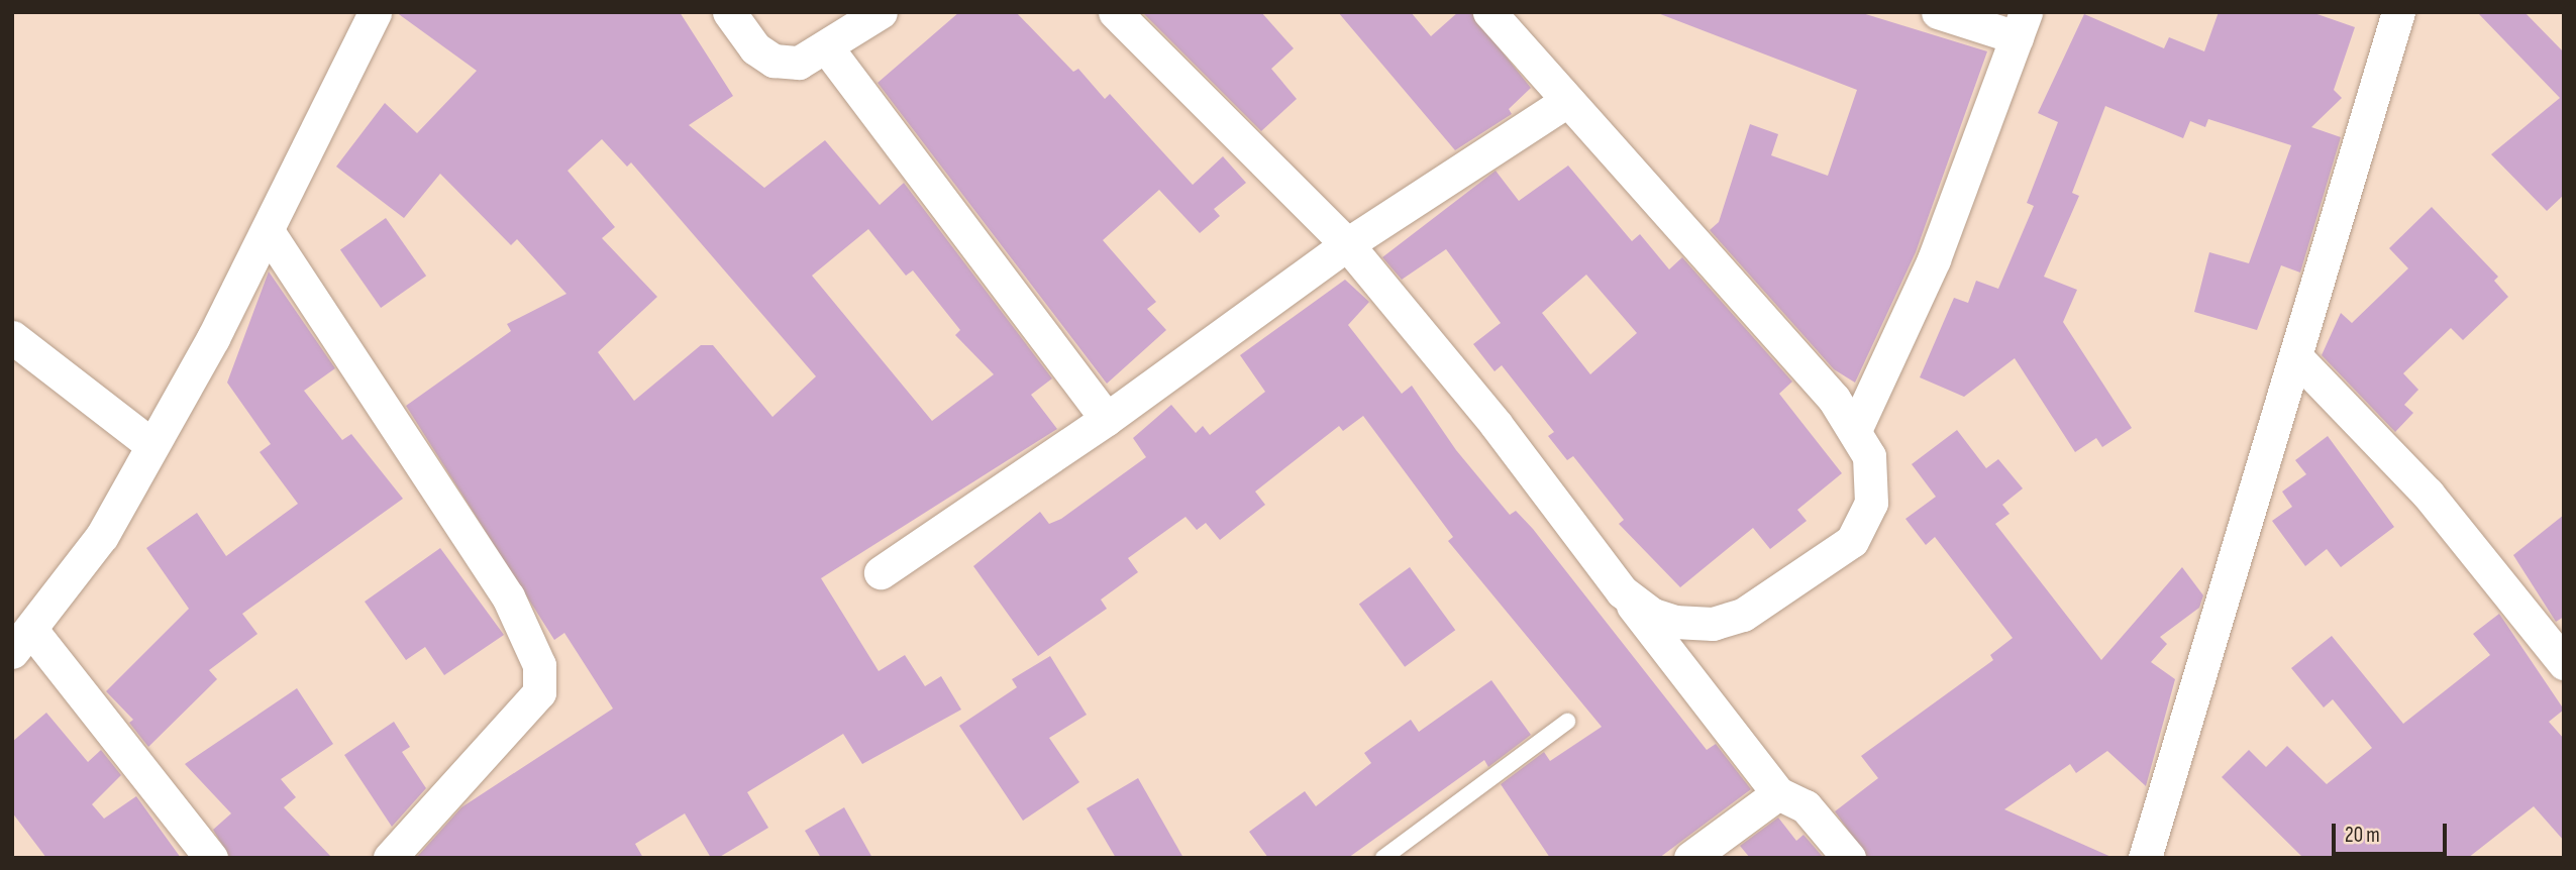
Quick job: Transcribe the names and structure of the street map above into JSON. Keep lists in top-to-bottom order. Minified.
{"scale_bar":"20 m"}
